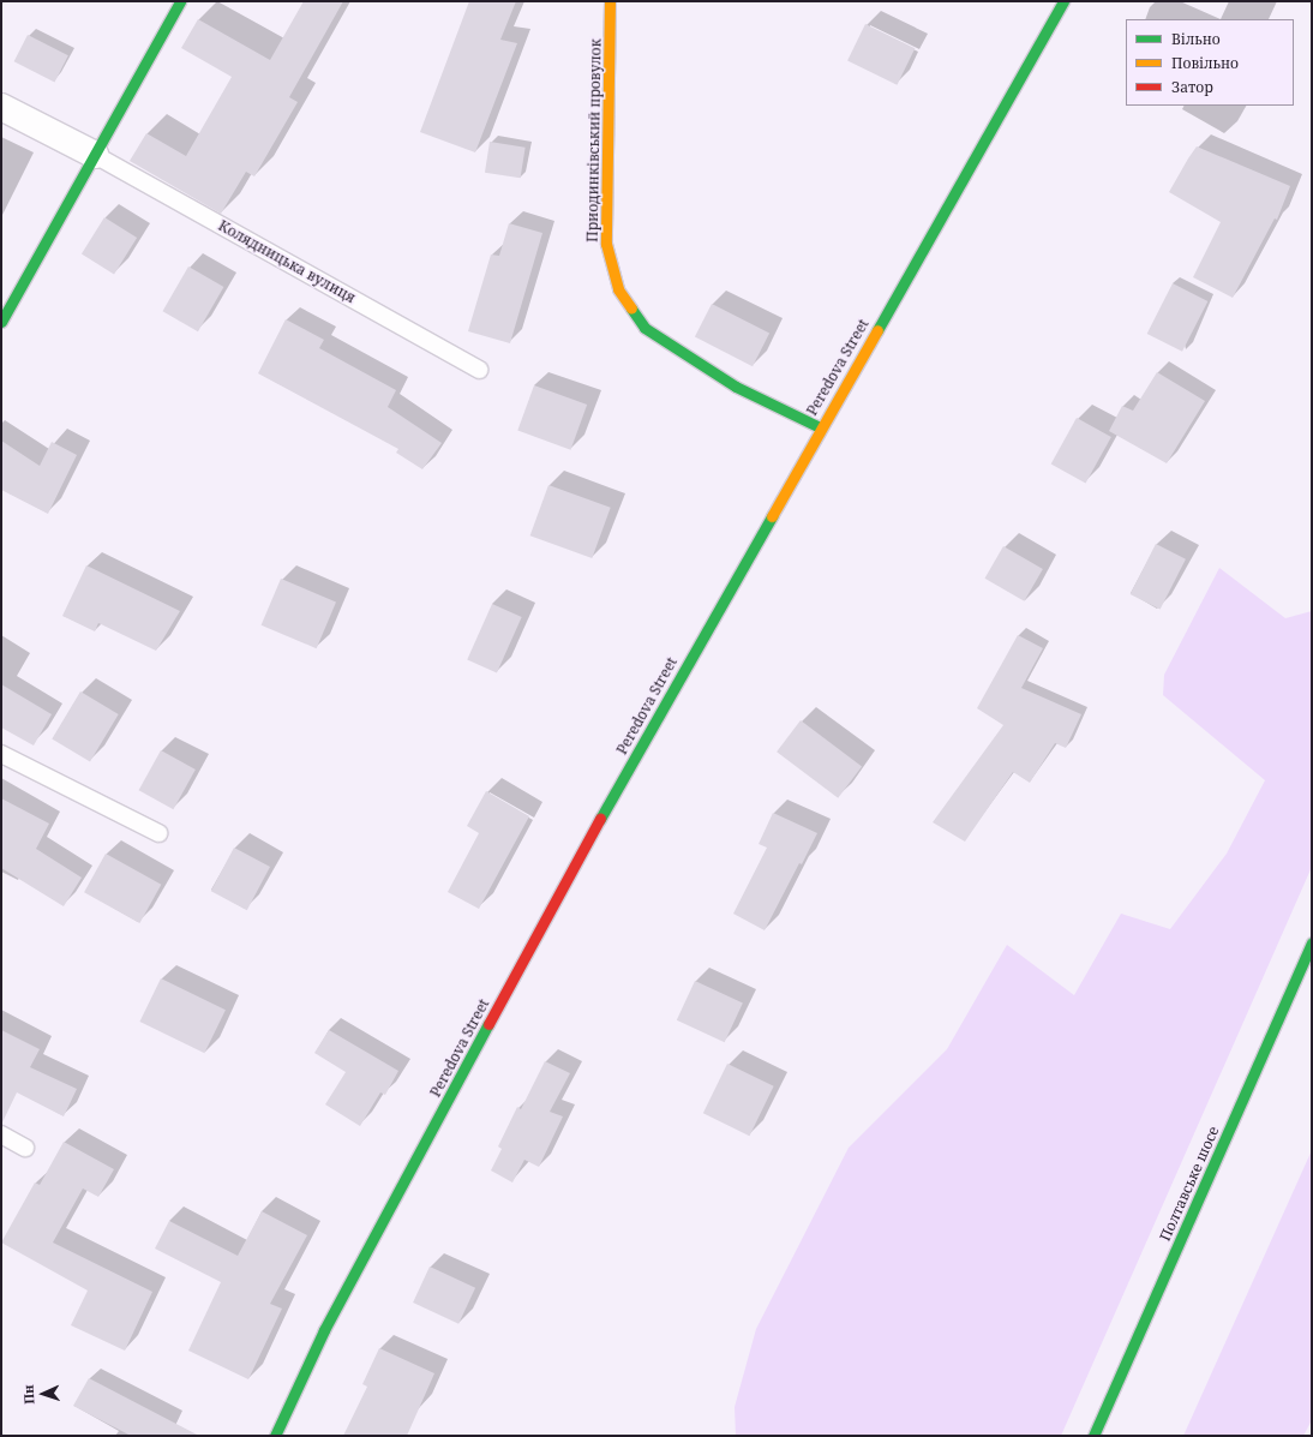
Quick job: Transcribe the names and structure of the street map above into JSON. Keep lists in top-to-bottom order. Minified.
{"streets":{"street":["Приодинківський провулок","Колядницька вулиця","Peredova Street","Полтавське шосе"]},"crossings":[["Приодинківський провулок","Peredova Street"]],"legend":["Вільно","Повільно","Затор"],"north":"left"}
